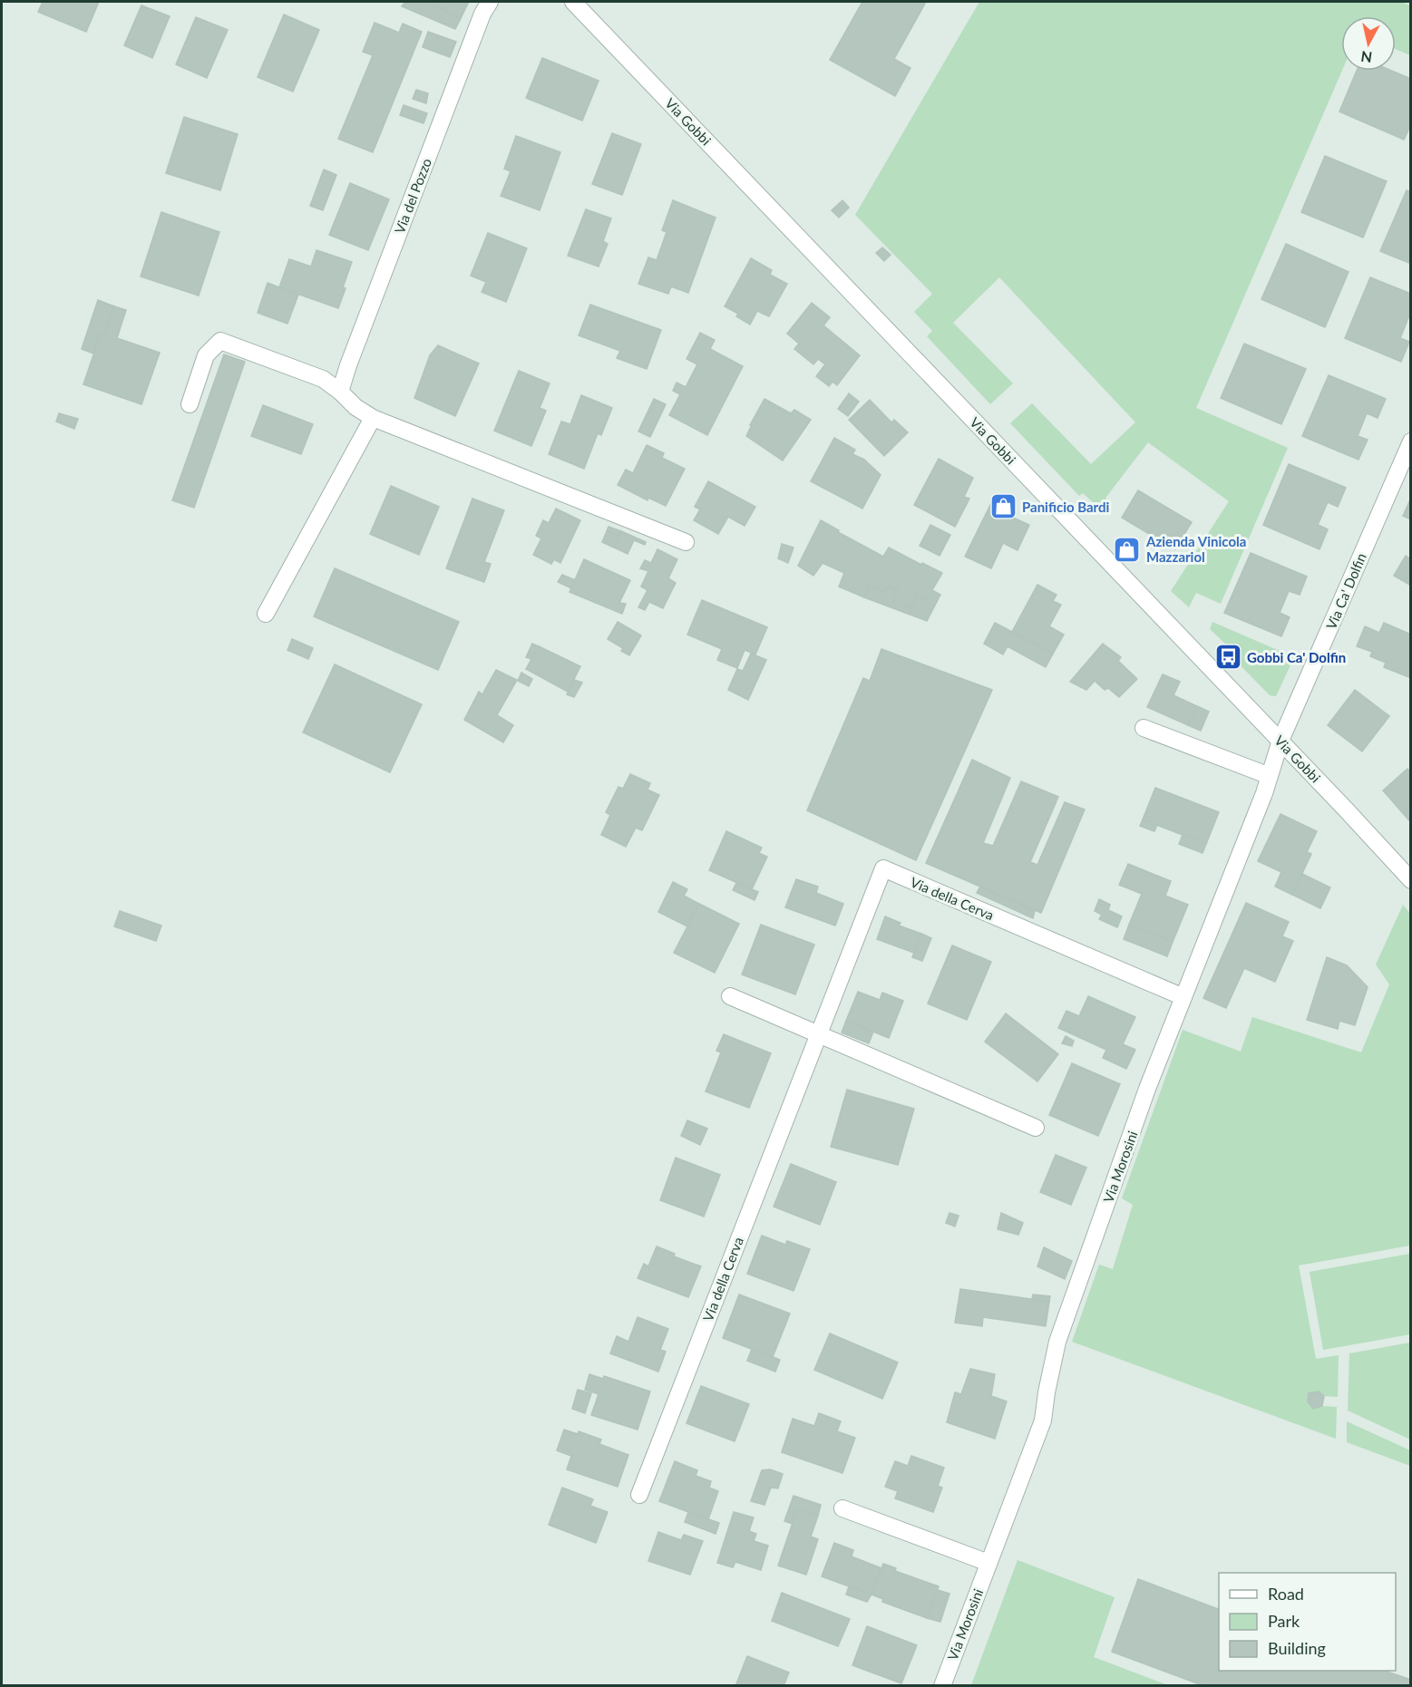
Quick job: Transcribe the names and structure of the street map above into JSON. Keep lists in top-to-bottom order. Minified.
{"streets":{"street":["Via Gobbi","Via del Pozzo","Via Ca' Dolfin","Via della Cerva","Via Morosini"]},"crossings":[["Via Gobbi","Via Ca' Dolfin"],["Via Gobbi","Via Morosini"],["Via Ca' Dolfin","Via Morosini"],["Via della Cerva","Via Morosini"]],"places":{"shop":["Panificio Bardi","Azienda Vinicola Mazzariol"],"bus stop":["Gobbi Ca' Dolfin"]},"legend":["Road","Park","Building"],"north":"bottom"}
